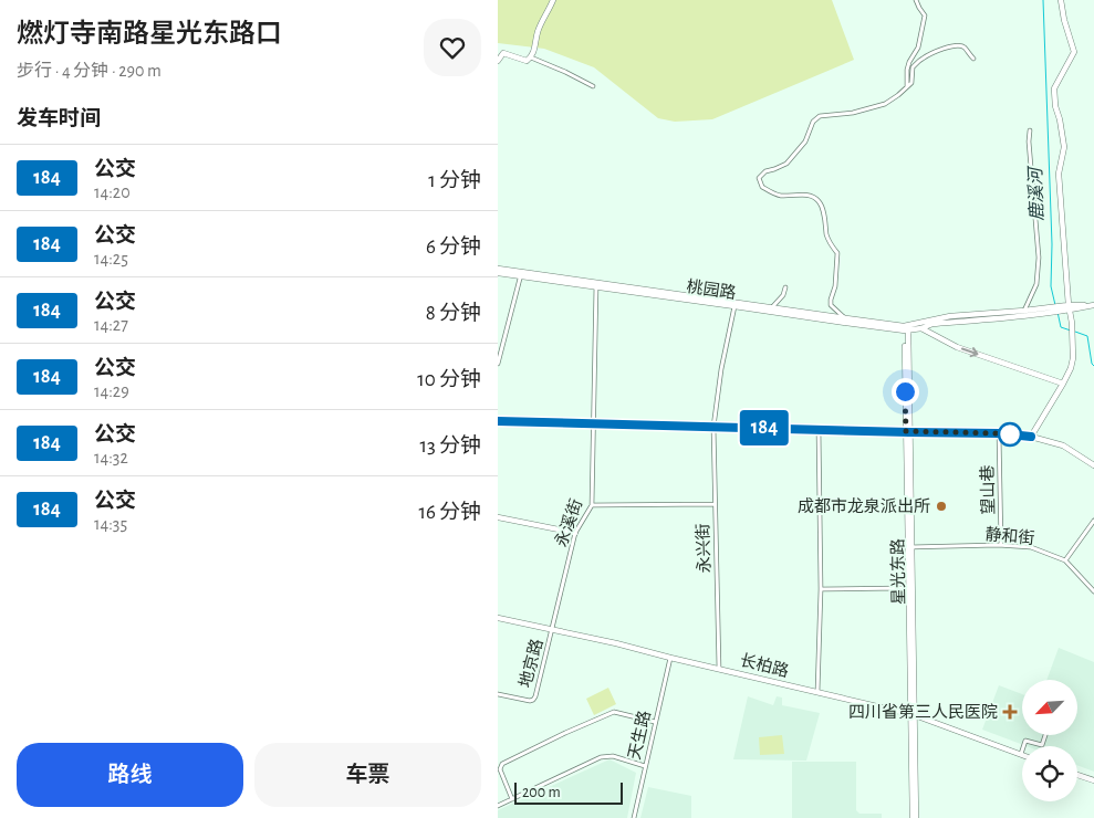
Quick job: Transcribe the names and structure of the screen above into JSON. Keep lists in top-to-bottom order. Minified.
{"streets":{"street":["桃园路","望山巷","永溪街","静和街","永兴街","星光东路","地京路","长柏路","天生路"]},"crossings":[["桃园路","永溪街"],["桃园路","永兴街"],["桃园路","星光东路"],["望山巷","静和街"],["永溪街","地京路"],["永溪街","长柏路"],["静和街","星光东路"],["永兴街","长柏路"],["星光东路","长柏路"],["地京路","长柏路"],["长柏路","天生路"]],"water":["鹿溪河"],"places":{"other":["成都市龙泉派出所"],"health":["四川省第三人民医院"]},"lines":["bus line 184"],"scale_bar":"200 m","north":"bottom left","page":{"heading":[["燃灯寺南路星光东路口","步行 · 4 分钟 · 290 m"],"发车时间"],"on_map":"184","list":[{"mark":"184","name":"公交","note":"14:20","value":"1 分钟"},{"mark":"184","name":"公交","note":"14:25","value":"6 分钟"},{"mark":"184","name":"公交","note":"14:27","value":"8 分钟"},{"mark":"184","name":"公交","note":"14:29","value":"10 分钟"},{"mark":"184","name":"公交","note":"14:32","value":"13 分钟"},{"mark":"184","name":"公交","note":"14:35","value":"16 分钟"}],"buttons":["路线","车票"],"scale":"200 m"}}
